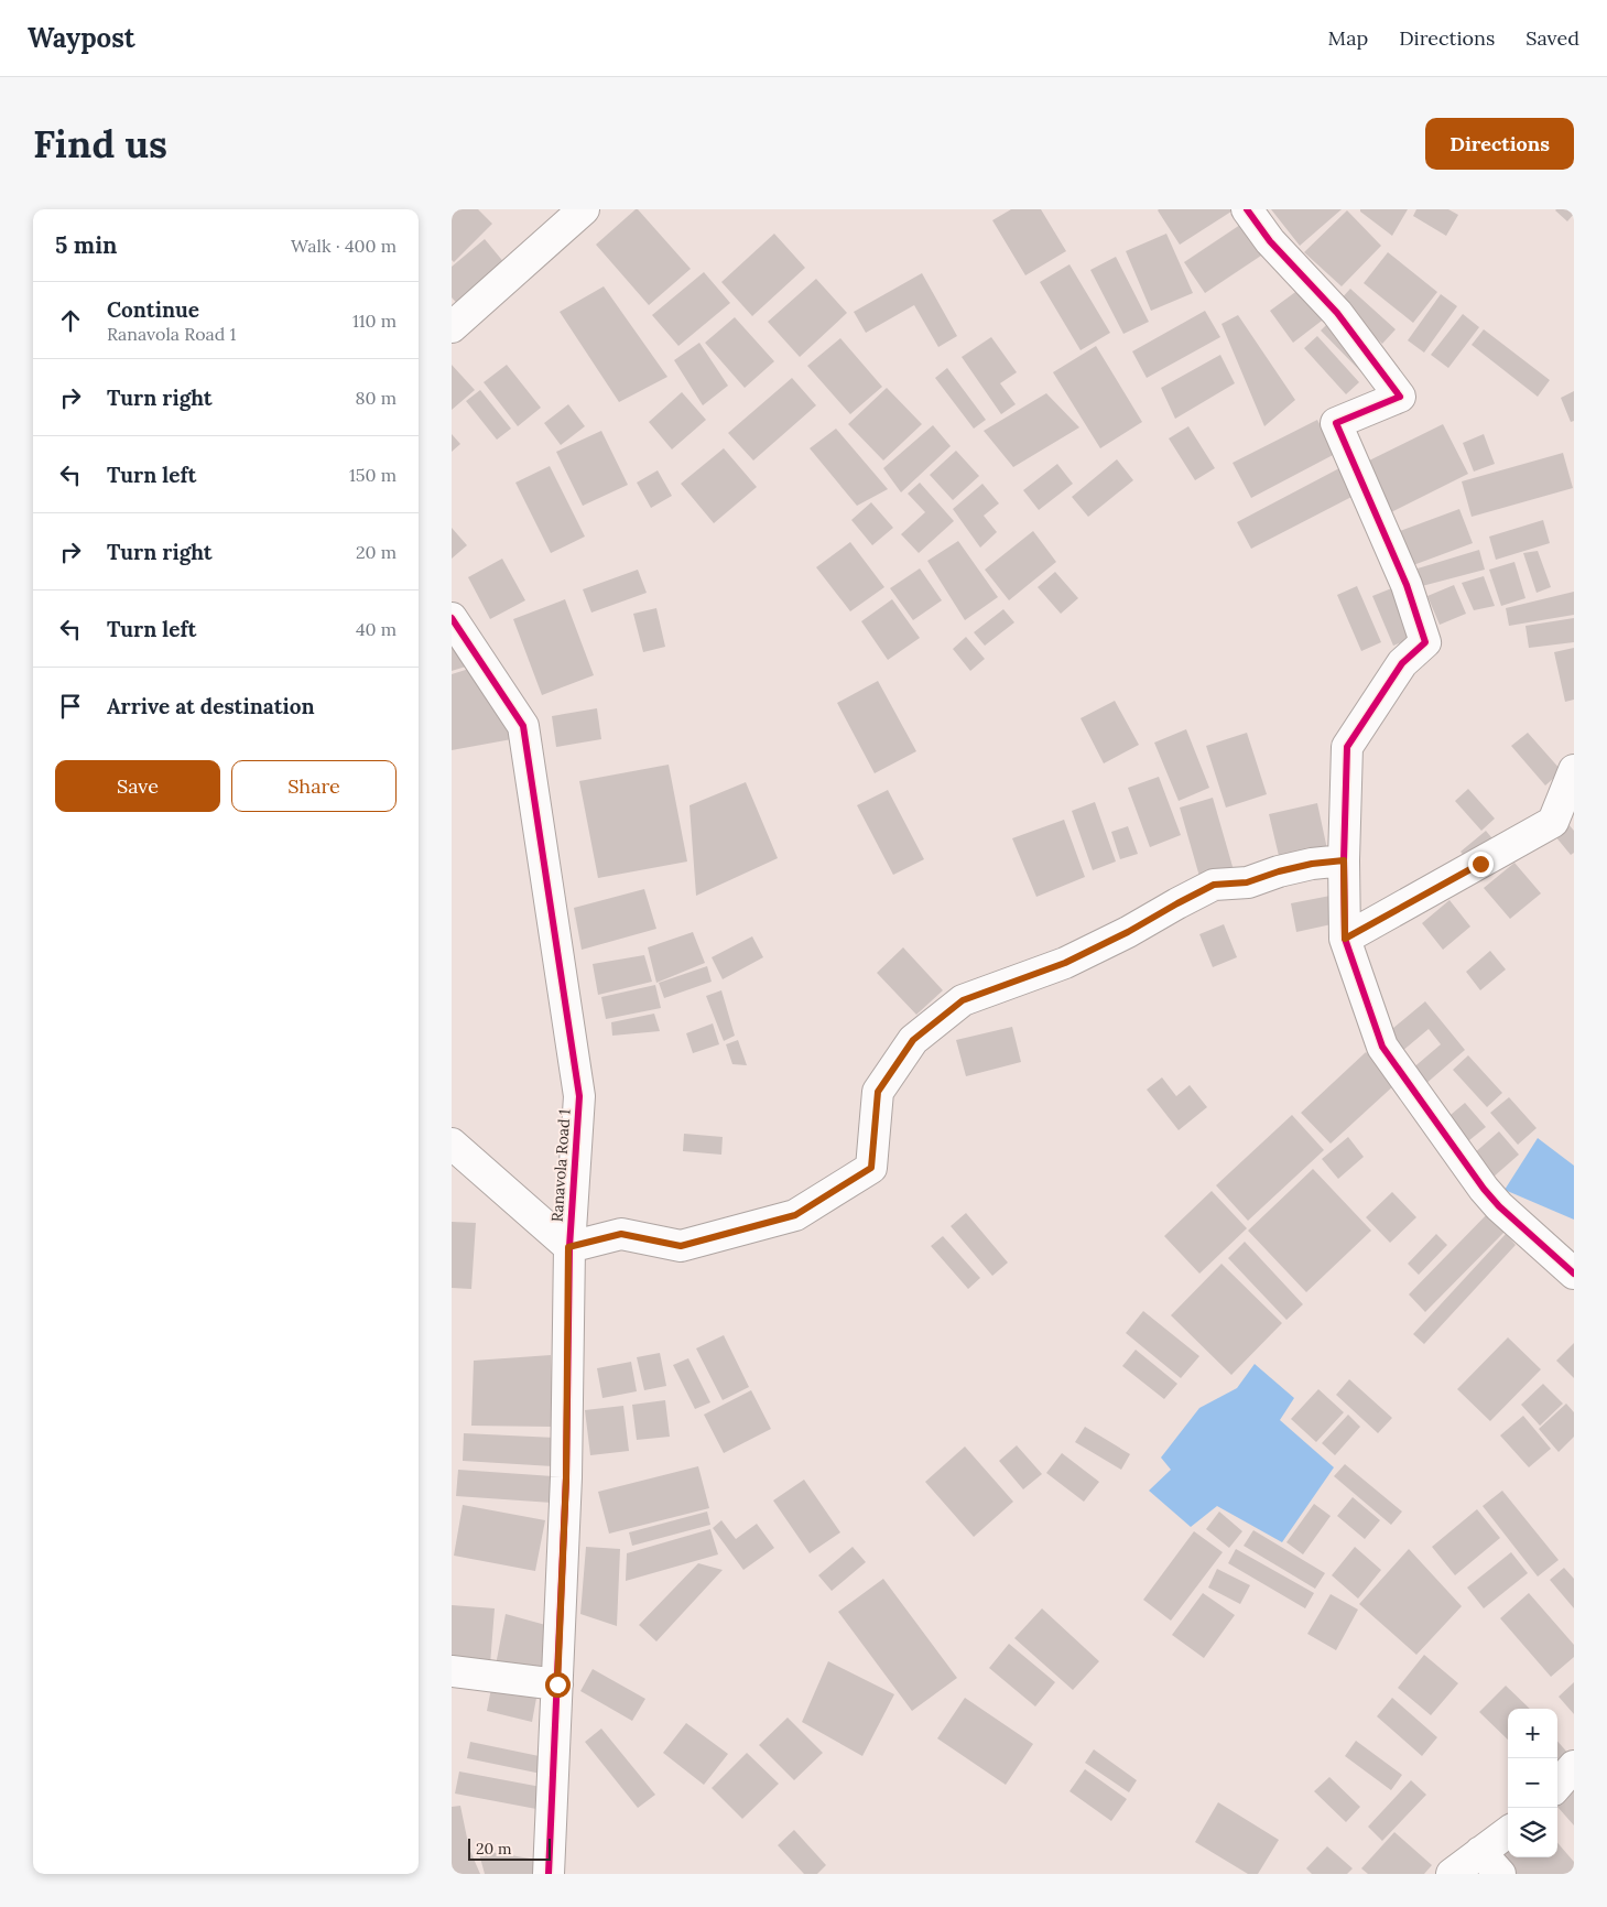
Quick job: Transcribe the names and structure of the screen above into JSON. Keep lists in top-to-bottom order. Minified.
{"streets":{"street":["Ranavola Road 1"]},"scale_bar":"20 m","page":{"header":"Waypost","nav":["Map","Directions","Saved"],"buttons":["Directions",["Save","Share"]],"title":"Find us","heading":["5 min","Walk · 400 m"],"list":[["Continue","Ranavola Road 1","110 m"],["Turn right","80 m"],["Turn left","150 m"],["Turn right","20 m"],["Turn left","40 m"],"Arrive at destination"],"map_buttons":["+","−"],"scale":"20 m"}}
